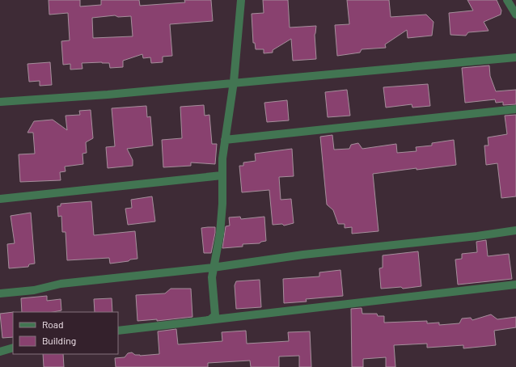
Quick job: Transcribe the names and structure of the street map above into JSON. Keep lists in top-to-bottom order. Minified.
{"legend":["Road","Building"]}
